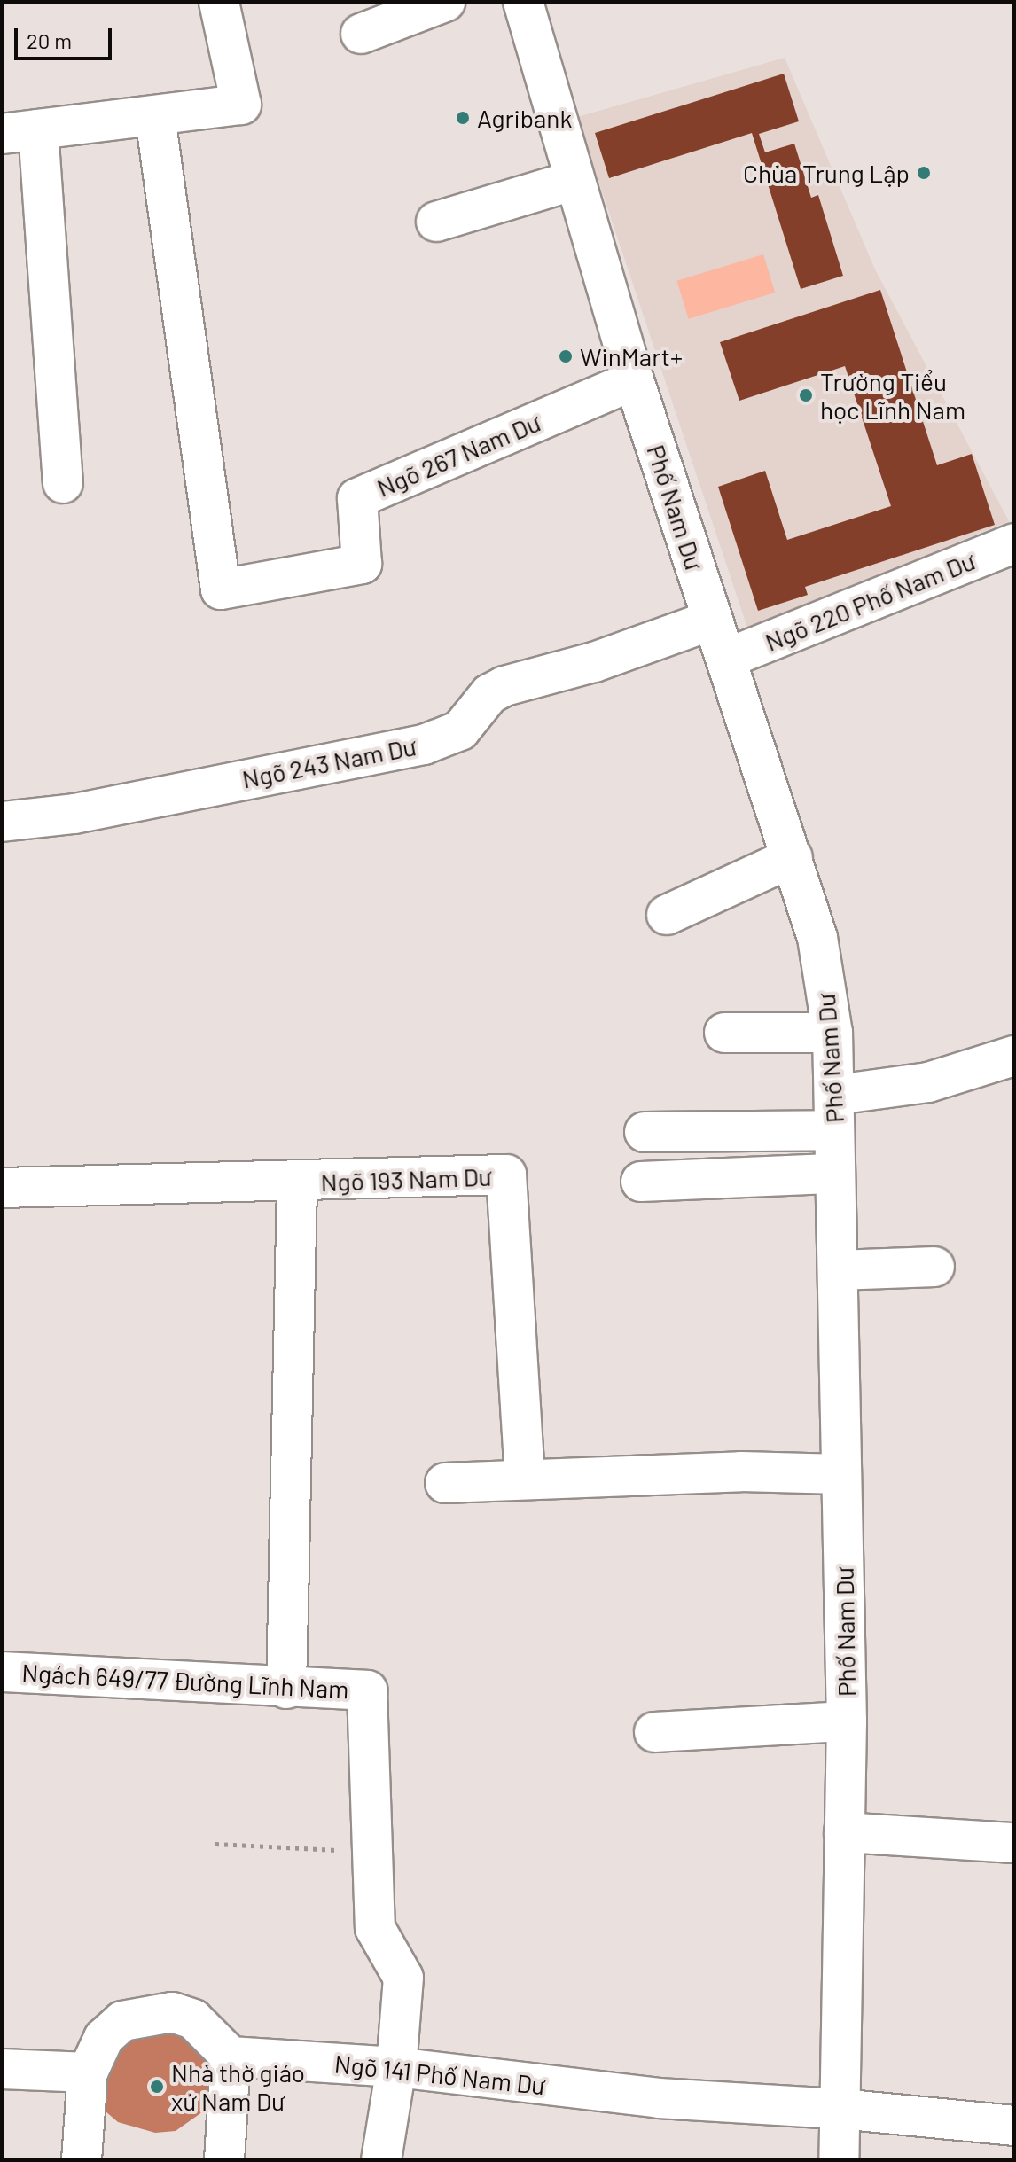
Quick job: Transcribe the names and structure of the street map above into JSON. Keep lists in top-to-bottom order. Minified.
{"streets":{"street":["Ngõ 267 Nam Dư","Phố Nam Dư","Ngõ 220 Phố Nam Dư","Ngõ 243 Nam Dư","Ngõ 193 Nam Dư","Ngách 649/77 Đường Lĩnh Nam","Ngõ 141 Phố Nam Dư"]},"crossings":[["Ngõ 267 Nam Dư","Phố Nam Dư"],["Phố Nam Dư","Ngõ 220 Phố Nam Dư"],["Phố Nam Dư","Ngõ 243 Nam Dư"],["Phố Nam Dư","Ngõ 141 Phố Nam Dư"],["Ngách 649/77 Đường Lĩnh Nam","Ngõ 141 Phố Nam Dư"]],"places":["Agribank","Chùa Trung Lập","WinMart+","Trường Tiểu học Lĩnh Nam","Nhà thờ giáo xứ Nam Dư"],"scale_bar":"20 m"}
